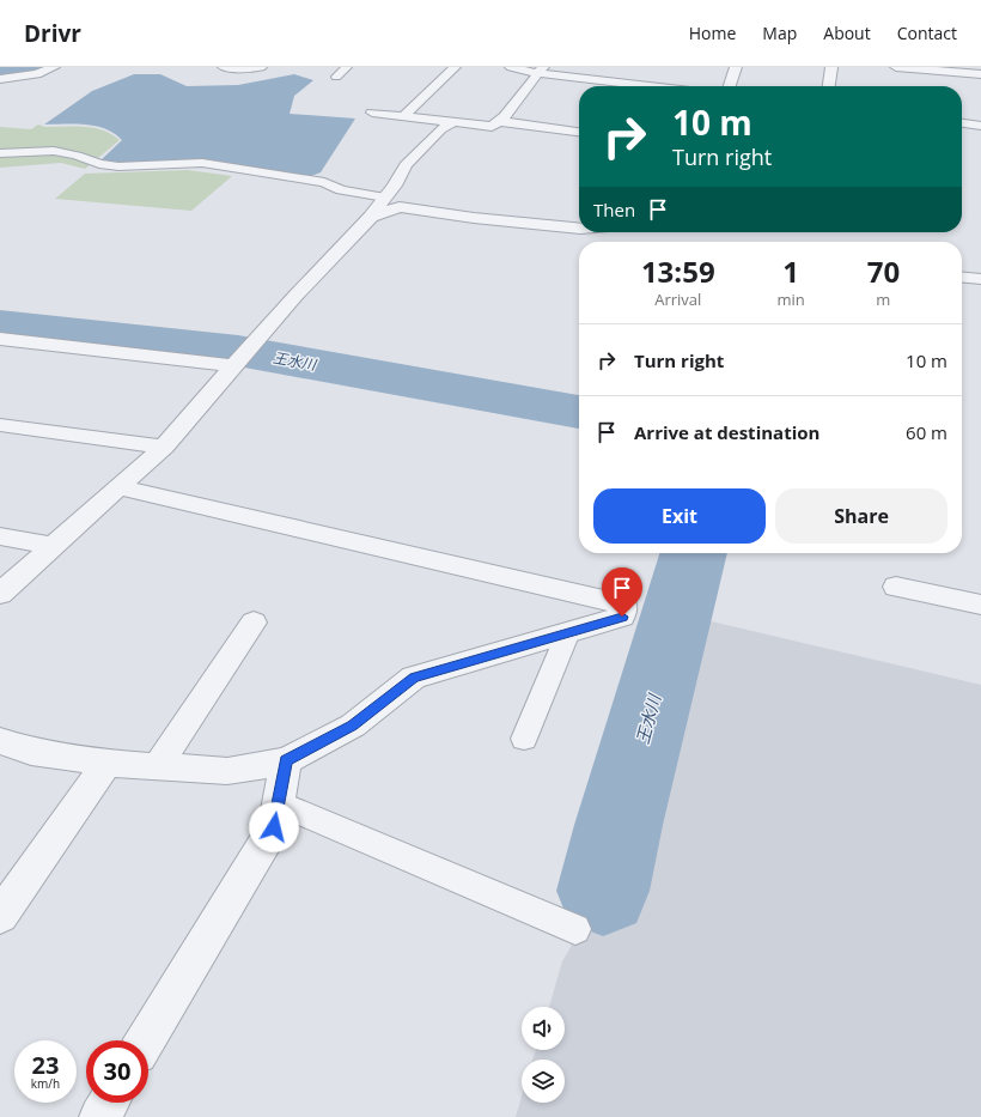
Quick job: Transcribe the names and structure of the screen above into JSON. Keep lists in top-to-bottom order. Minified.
{"water":["王水川"],"page":{"header":"Drivr","nav":["Home","Map","About","Contact"],"turn":["10 m","Turn right"],"then":"Then","eta":["13:59","Arrival","1","min","70","m"],"list":[{"name":"Turn right","value":"10 m"},{"name":"Arrive at destination","value":"60 m"}],"buttons":["Exit","Share"],"speed":"23 km/h","limit":"30"}}
